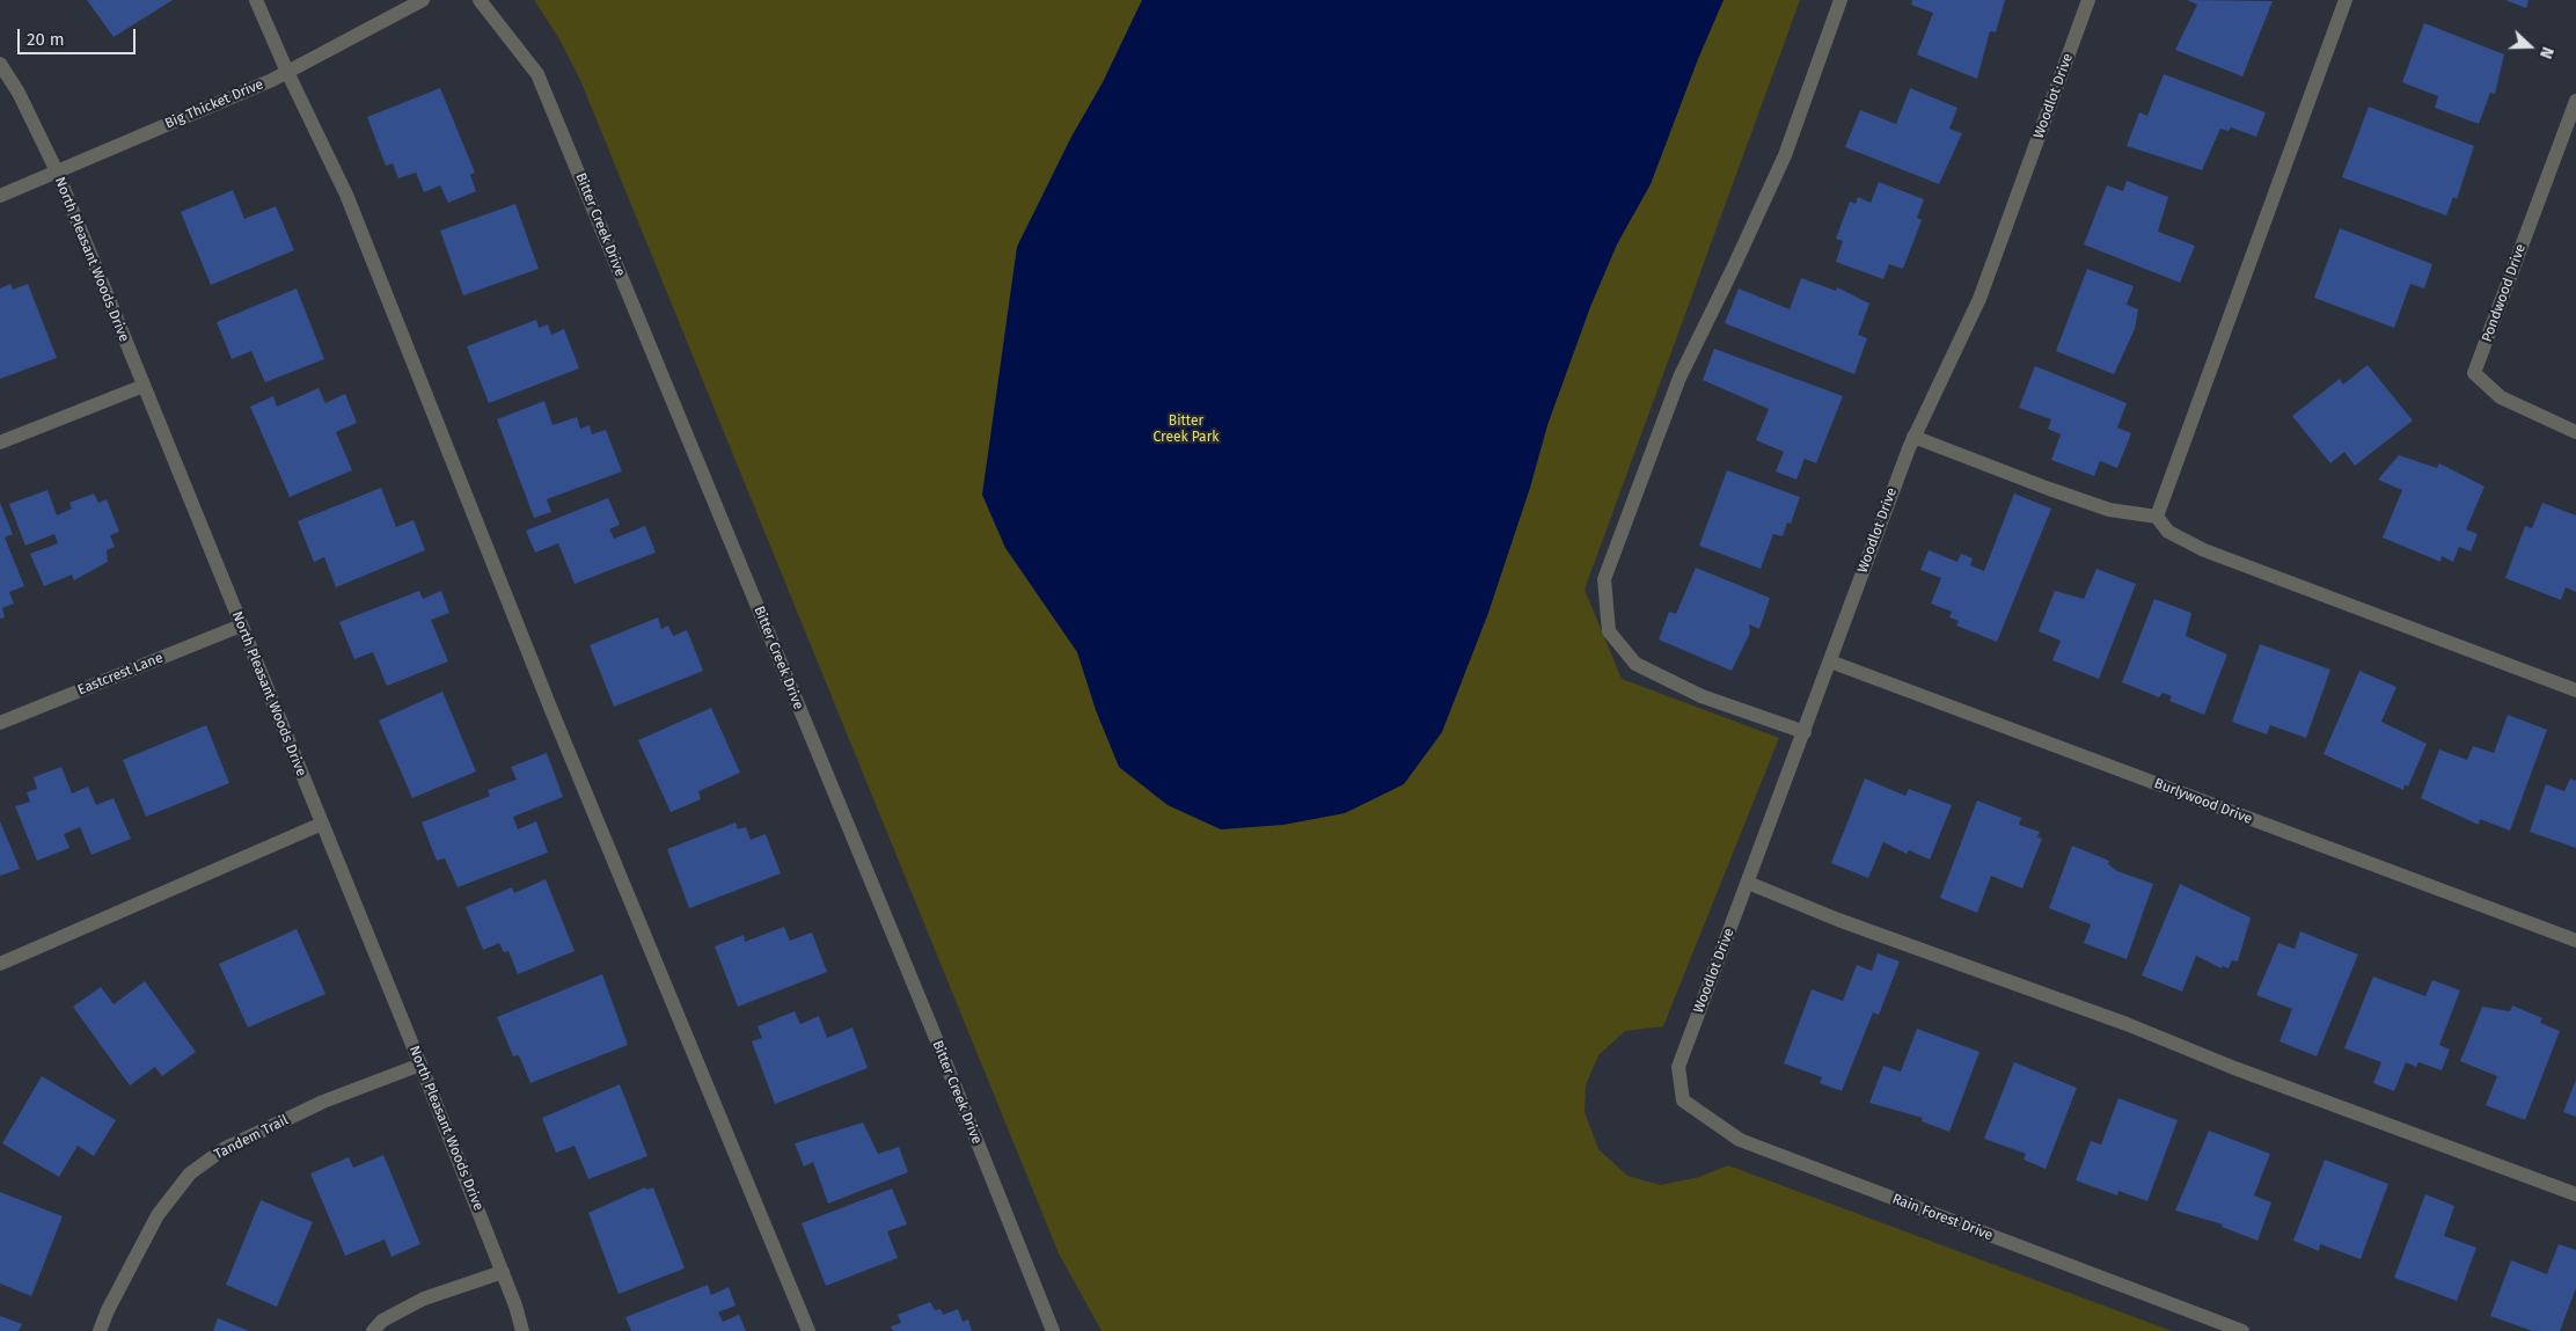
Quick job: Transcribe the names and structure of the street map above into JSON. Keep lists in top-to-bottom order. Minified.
{"streets":{"street":["Woodlot Drive","Big Thicket Drive","Bitter Creek Drive","North Pleasant Woods Drive","Pondwood Drive","Eastcrest Lane","Burlywood Drive","Tandem Trail","Rain Forest Drive"]},"crossings":[["Woodlot Drive","Burlywood Drive"],["Woodlot Drive","Rain Forest Drive"],["Big Thicket Drive","North Pleasant Woods Drive"],["North Pleasant Woods Drive","Eastcrest Lane"],["North Pleasant Woods Drive","Tandem Trail"]],"parks":["Bitter Creek Park"],"scale_bar":"20 m","north":"right"}
